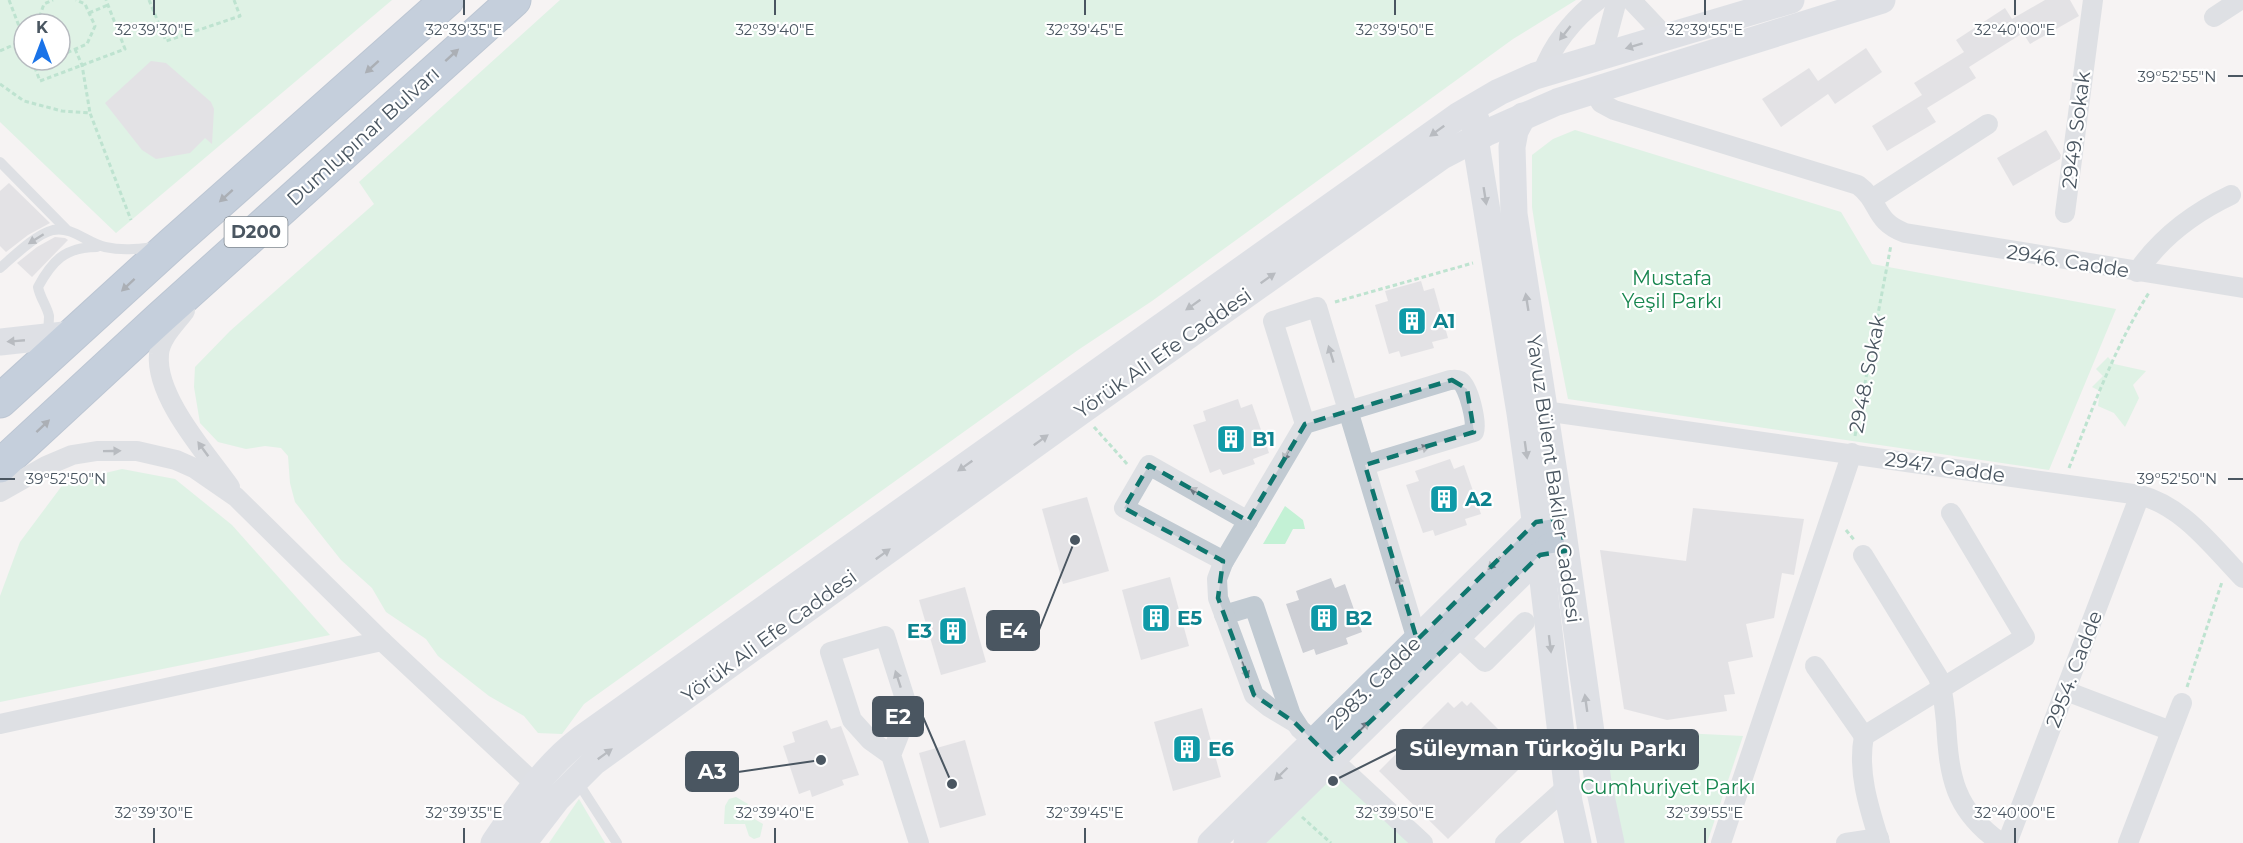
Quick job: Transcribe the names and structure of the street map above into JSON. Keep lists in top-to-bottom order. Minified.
{"streets":{"highway":["Dumlupınar Bulvarı","D200"],"street":["2949. Sokak","2946. Cadde","Yörük Ali Efe Caddesi","2948. Sokak","2947. Cadde","Yavuz Bülent Bakiler Caddesi","2954. Cadde","2983. Cadde"]},"crossings":[["2946. Cadde","2948. Sokak"],["Yörük Ali Efe Caddesi","Yavuz Bülent Bakiler Caddesi"],["2948. Sokak","2947. Cadde"],["2947. Cadde","Yavuz Bülent Bakiler Caddesi"],["2947. Cadde","2954. Cadde"],["Yavuz Bülent Bakiler Caddesi","2983. Cadde"]],"parks":["Mustafa Yeşil Parkı","Cumhuriyet Parkı"],"places":{"building":["A1","B1","A2","E5","B2","E3","E6"],"other":["E4","A3","Süleyman Türkoğlu Parkı","E2"]},"north":"top","coordinates":["32°39'30\"E","32°39'35\"E","32°39'40\"E","32°39'45\"E","32°39'50\"E","32°39'55\"E","32°40'00\"E","39°52'55\"N","39°52'50\"N"]}
